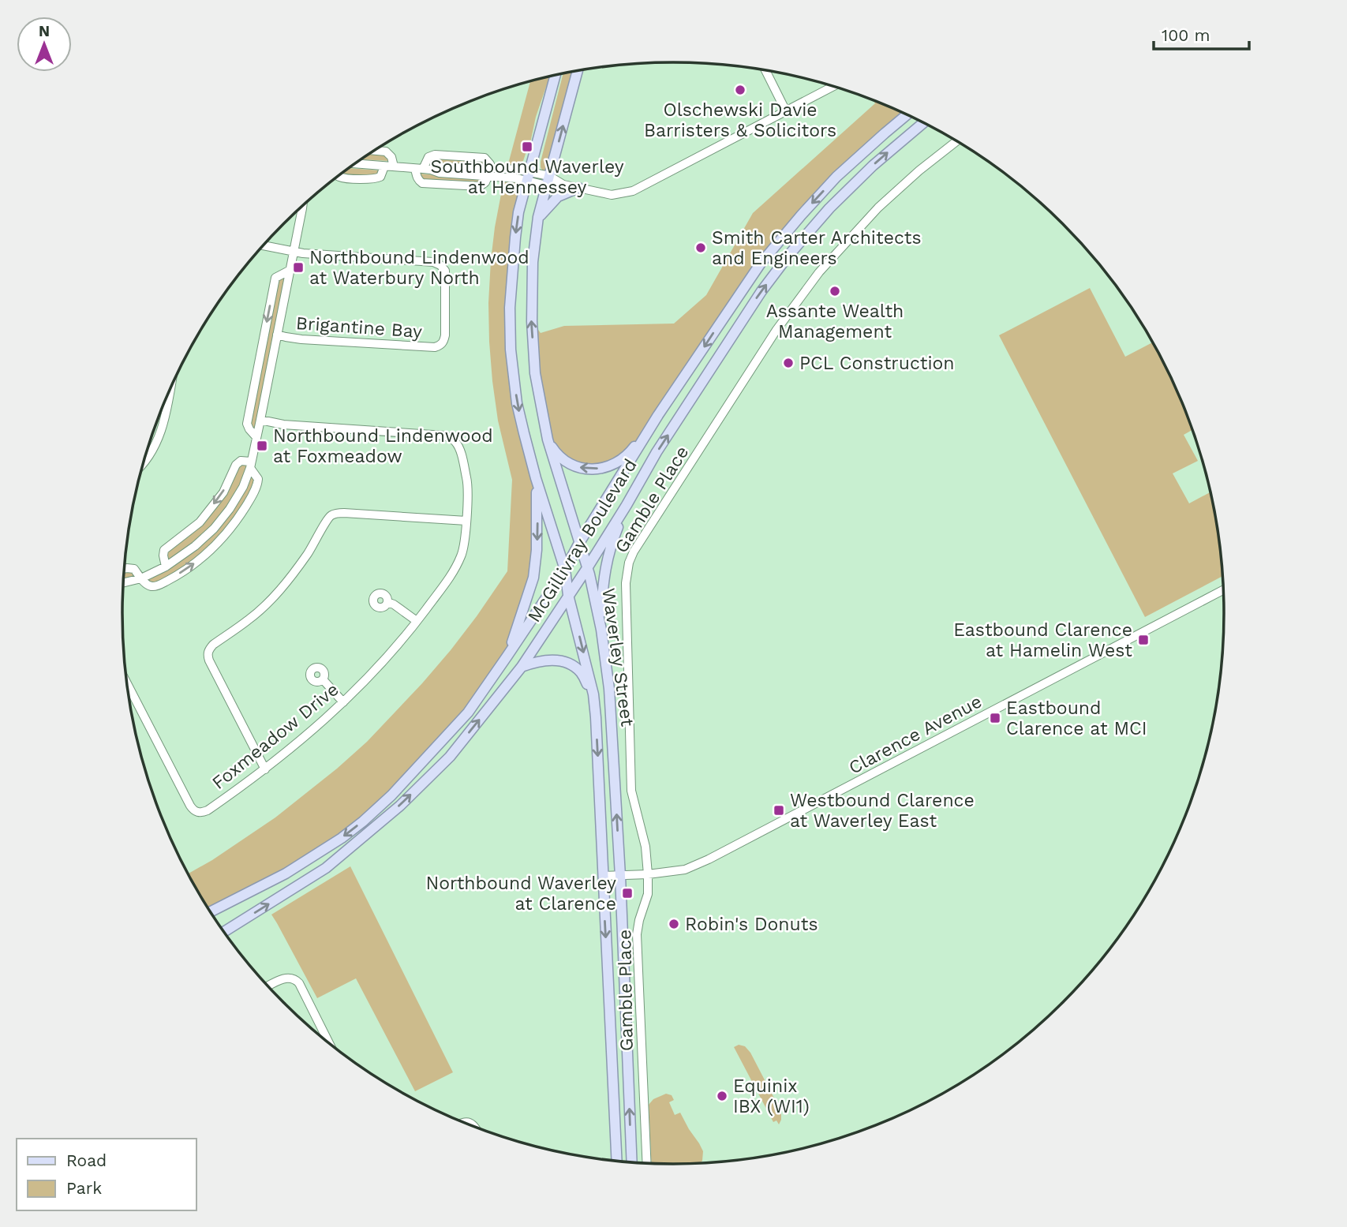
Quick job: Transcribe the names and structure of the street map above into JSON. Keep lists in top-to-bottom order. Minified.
{"streets":{"main road":["McGillivray Boulevard","Waverley Street"],"street":["Brigantine Bay","Gamble Place","Clarence Avenue","Foxmeadow Drive"]},"crossings":[["Gamble Place","Clarence Avenue"],["McGillivray Boulevard","Waverley Street"],["Waverley Street","Clarence Avenue"]],"places":{"other":["Olschewski Davie Barristers & Solicitors","Smith Carter Architects and Engineers","Assante Wealth Management","PCL Construction","Robin's Donuts","Equinix IBX (WI1)"],"transit":["Southbound Waverley at Hennessey","Northbound Lindenwood at Waterbury North","Northbound Lindenwood at Foxmeadow","Eastbound Clarence at Hamelin West","Eastbound Clarence at MCI","Westbound Clarence at Waverley East","Northbound Waverley at Clarence"]},"legend":["Road","Park"],"scale_bar":"100 m","north":"top"}
